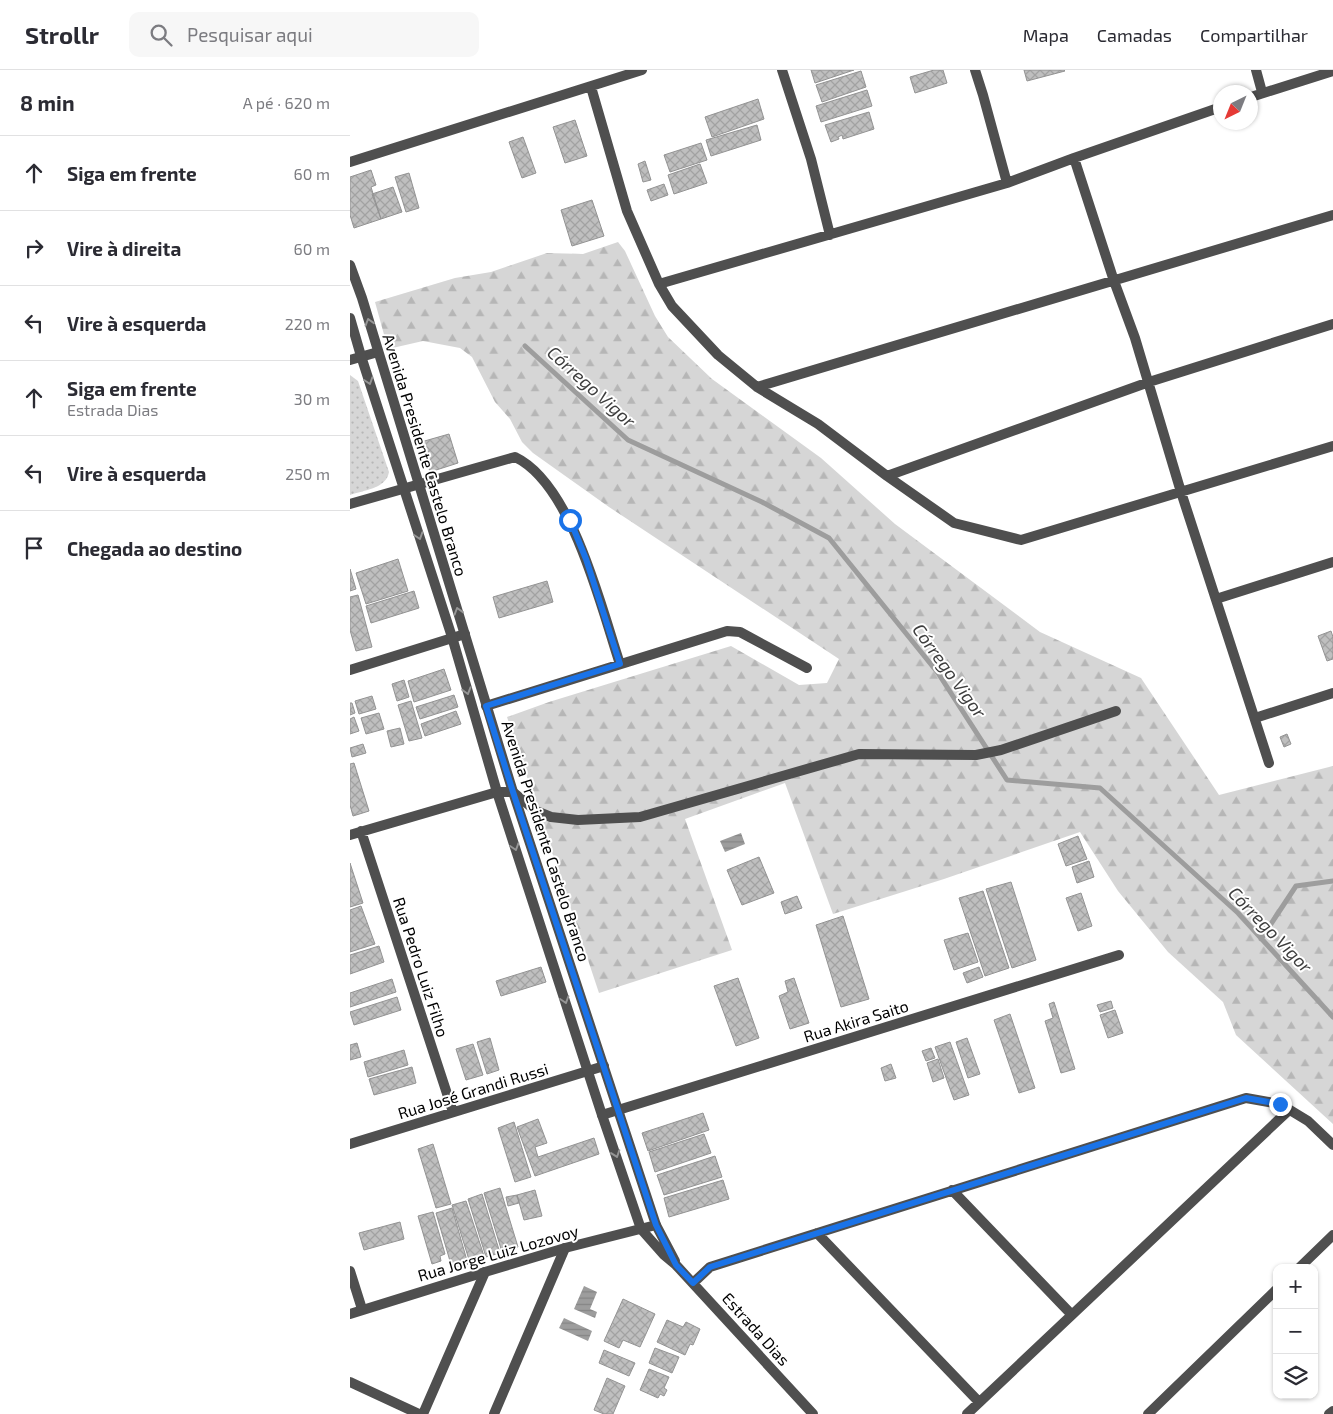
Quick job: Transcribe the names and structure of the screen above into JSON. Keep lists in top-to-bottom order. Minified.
{"streets":{"street":["Avenida Presidente Castelo Branco","Rua Pedro Luiz Filho","Rua Akira Saito","Rua José Grandi Russi","Rua Jorge Luiz Lozovoy","Estrada Dias"]},"crossings":[["Avenida Presidente Castelo Branco","Rua Akira Saito"],["Avenida Presidente Castelo Branco","Rua José Grandi Russi"],["Avenida Presidente Castelo Branco","Rua Jorge Luiz Lozovoy"],["Avenida Presidente Castelo Branco","Estrada Dias"],["Rua Pedro Luiz Filho","Rua José Grandi Russi"],["Rua Jorge Luiz Lozovoy","Estrada Dias"]],"water":["Córrego Vigor"],"north":"bottom left","page":{"header":"Strollr","search":"Pesquisar aqui","nav":["Mapa","Camadas","Compartilhar"],"heading":["8 min","A pé · 620 m"],"list":[["Siga em frente","60 m"],["Vire à direita","60 m"],["Vire à esquerda","220 m"],["Siga em frente","Estrada Dias","30 m"],["Vire à esquerda","250 m"],"Chegada ao destino"],"map_buttons":["+","−"]}}
